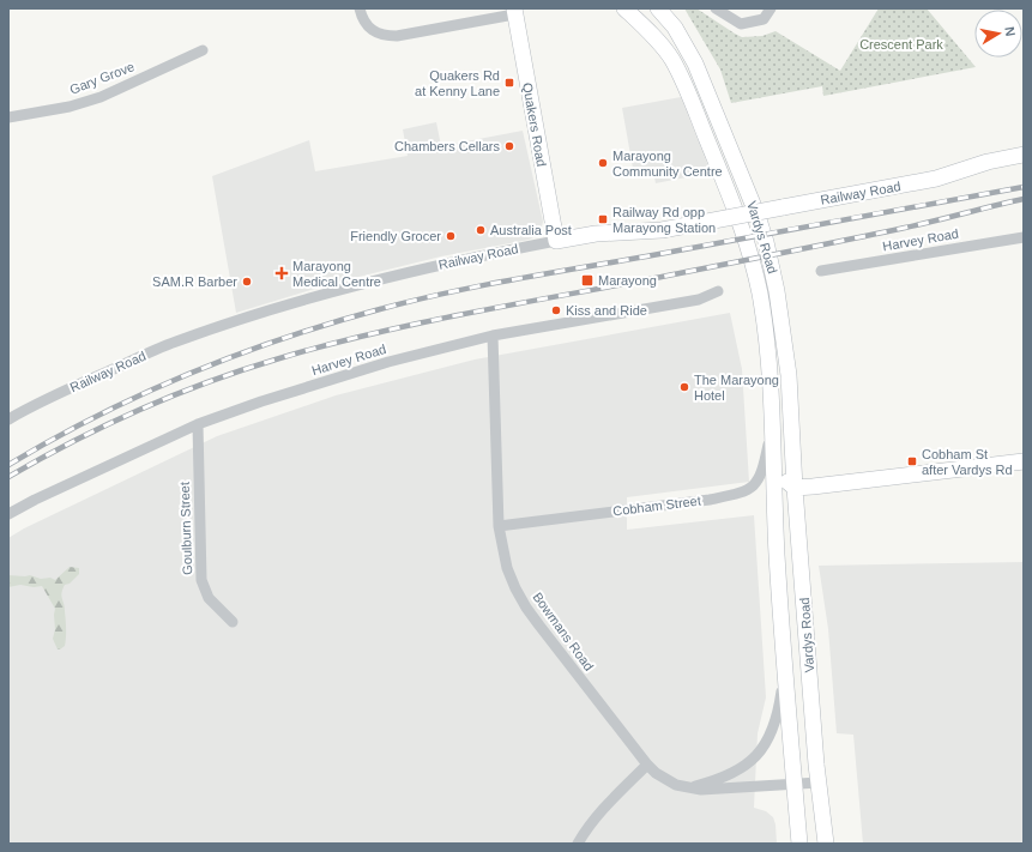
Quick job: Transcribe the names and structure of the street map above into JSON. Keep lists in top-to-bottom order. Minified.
{"streets":{"main road":["Quakers Road","Railway Road","Vardys Road"],"street":["Gary Grove","Harvey Road","Cobham Street","Goulburn Street","Bowmans Road"]},"crossings":[["Quakers Road","Railway Road"],["Vardys Road","Cobham Street"],["Vardys Road","Bowmans Road"],["Harvey Road","Goulburn Street"],["Harvey Road","Bowmans Road"],["Cobham Street","Bowmans Road"]],"parks":["Crescent Park"],"places":{"transit":["Quakers Rd at Kenny Lane","Railway Rd opp Marayong Station","Marayong","Cobham St after Vardys Rd"],"other":["Chambers Cellars","Marayong Community Centre","Australia Post","Friendly Grocer","SAM.R Barber","Kiss and Ride","The Marayong Hotel"],"health":["Marayong Medical Centre"]},"north":"right"}
